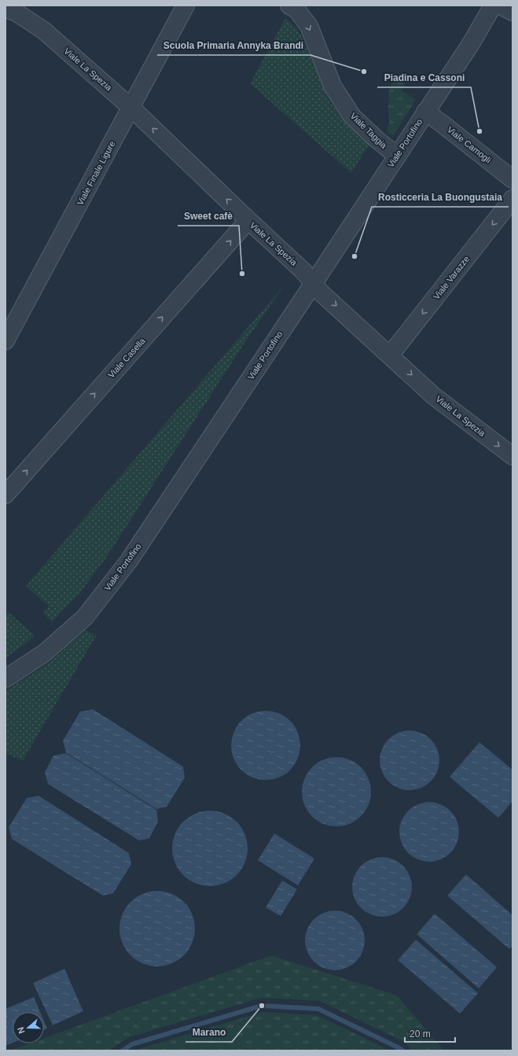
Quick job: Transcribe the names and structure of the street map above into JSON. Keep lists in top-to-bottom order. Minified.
{"streets":{"street":["Viale La Spezia","Viale Taggia","Viale Portofino","Viale Camogli","Viale Finale Ligure","Viale Varazze","Viale Casella"]},"crossings":[["Viale La Spezia","Viale Portofino"],["Viale La Spezia","Viale Finale Ligure"],["Viale La Spezia","Viale Varazze"],["Viale La Spezia","Viale Casella"],["Viale Taggia","Viale Portofino"],["Viale Portofino","Viale Camogli"]],"one_way":["Viale Taggia","Viale Varazze","Viale Casella"],"places":["Scuola Primaria Annyka Brandi","Piadina e Cassoni","Rosticceria La Buongustaia","Sweet cafè","Marano"],"scale_bar":"20 m","north":"left"}
